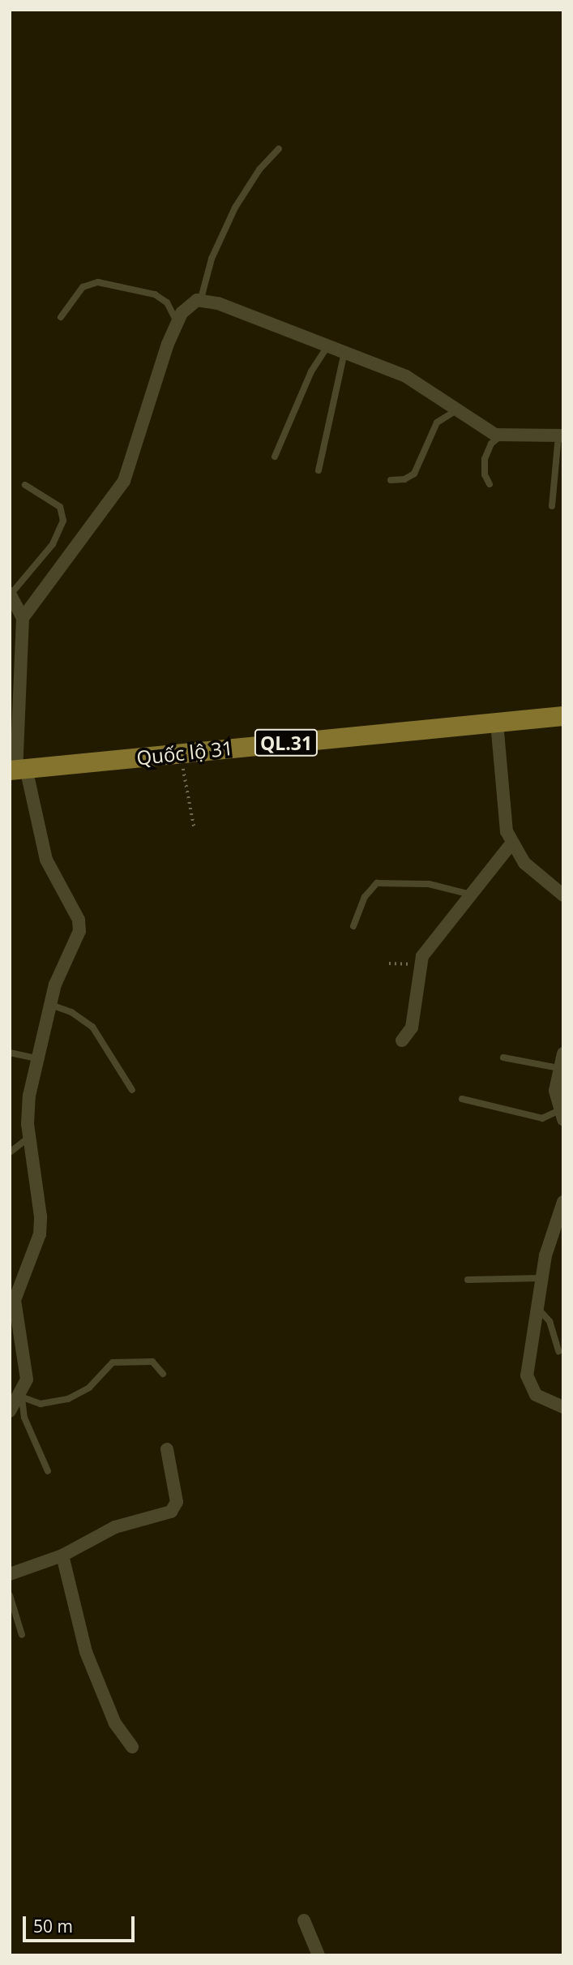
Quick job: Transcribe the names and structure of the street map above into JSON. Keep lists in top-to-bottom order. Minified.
{"streets":{"highway":["QL.31","Quốc lộ 31"]},"scale_bar":"50 m"}
